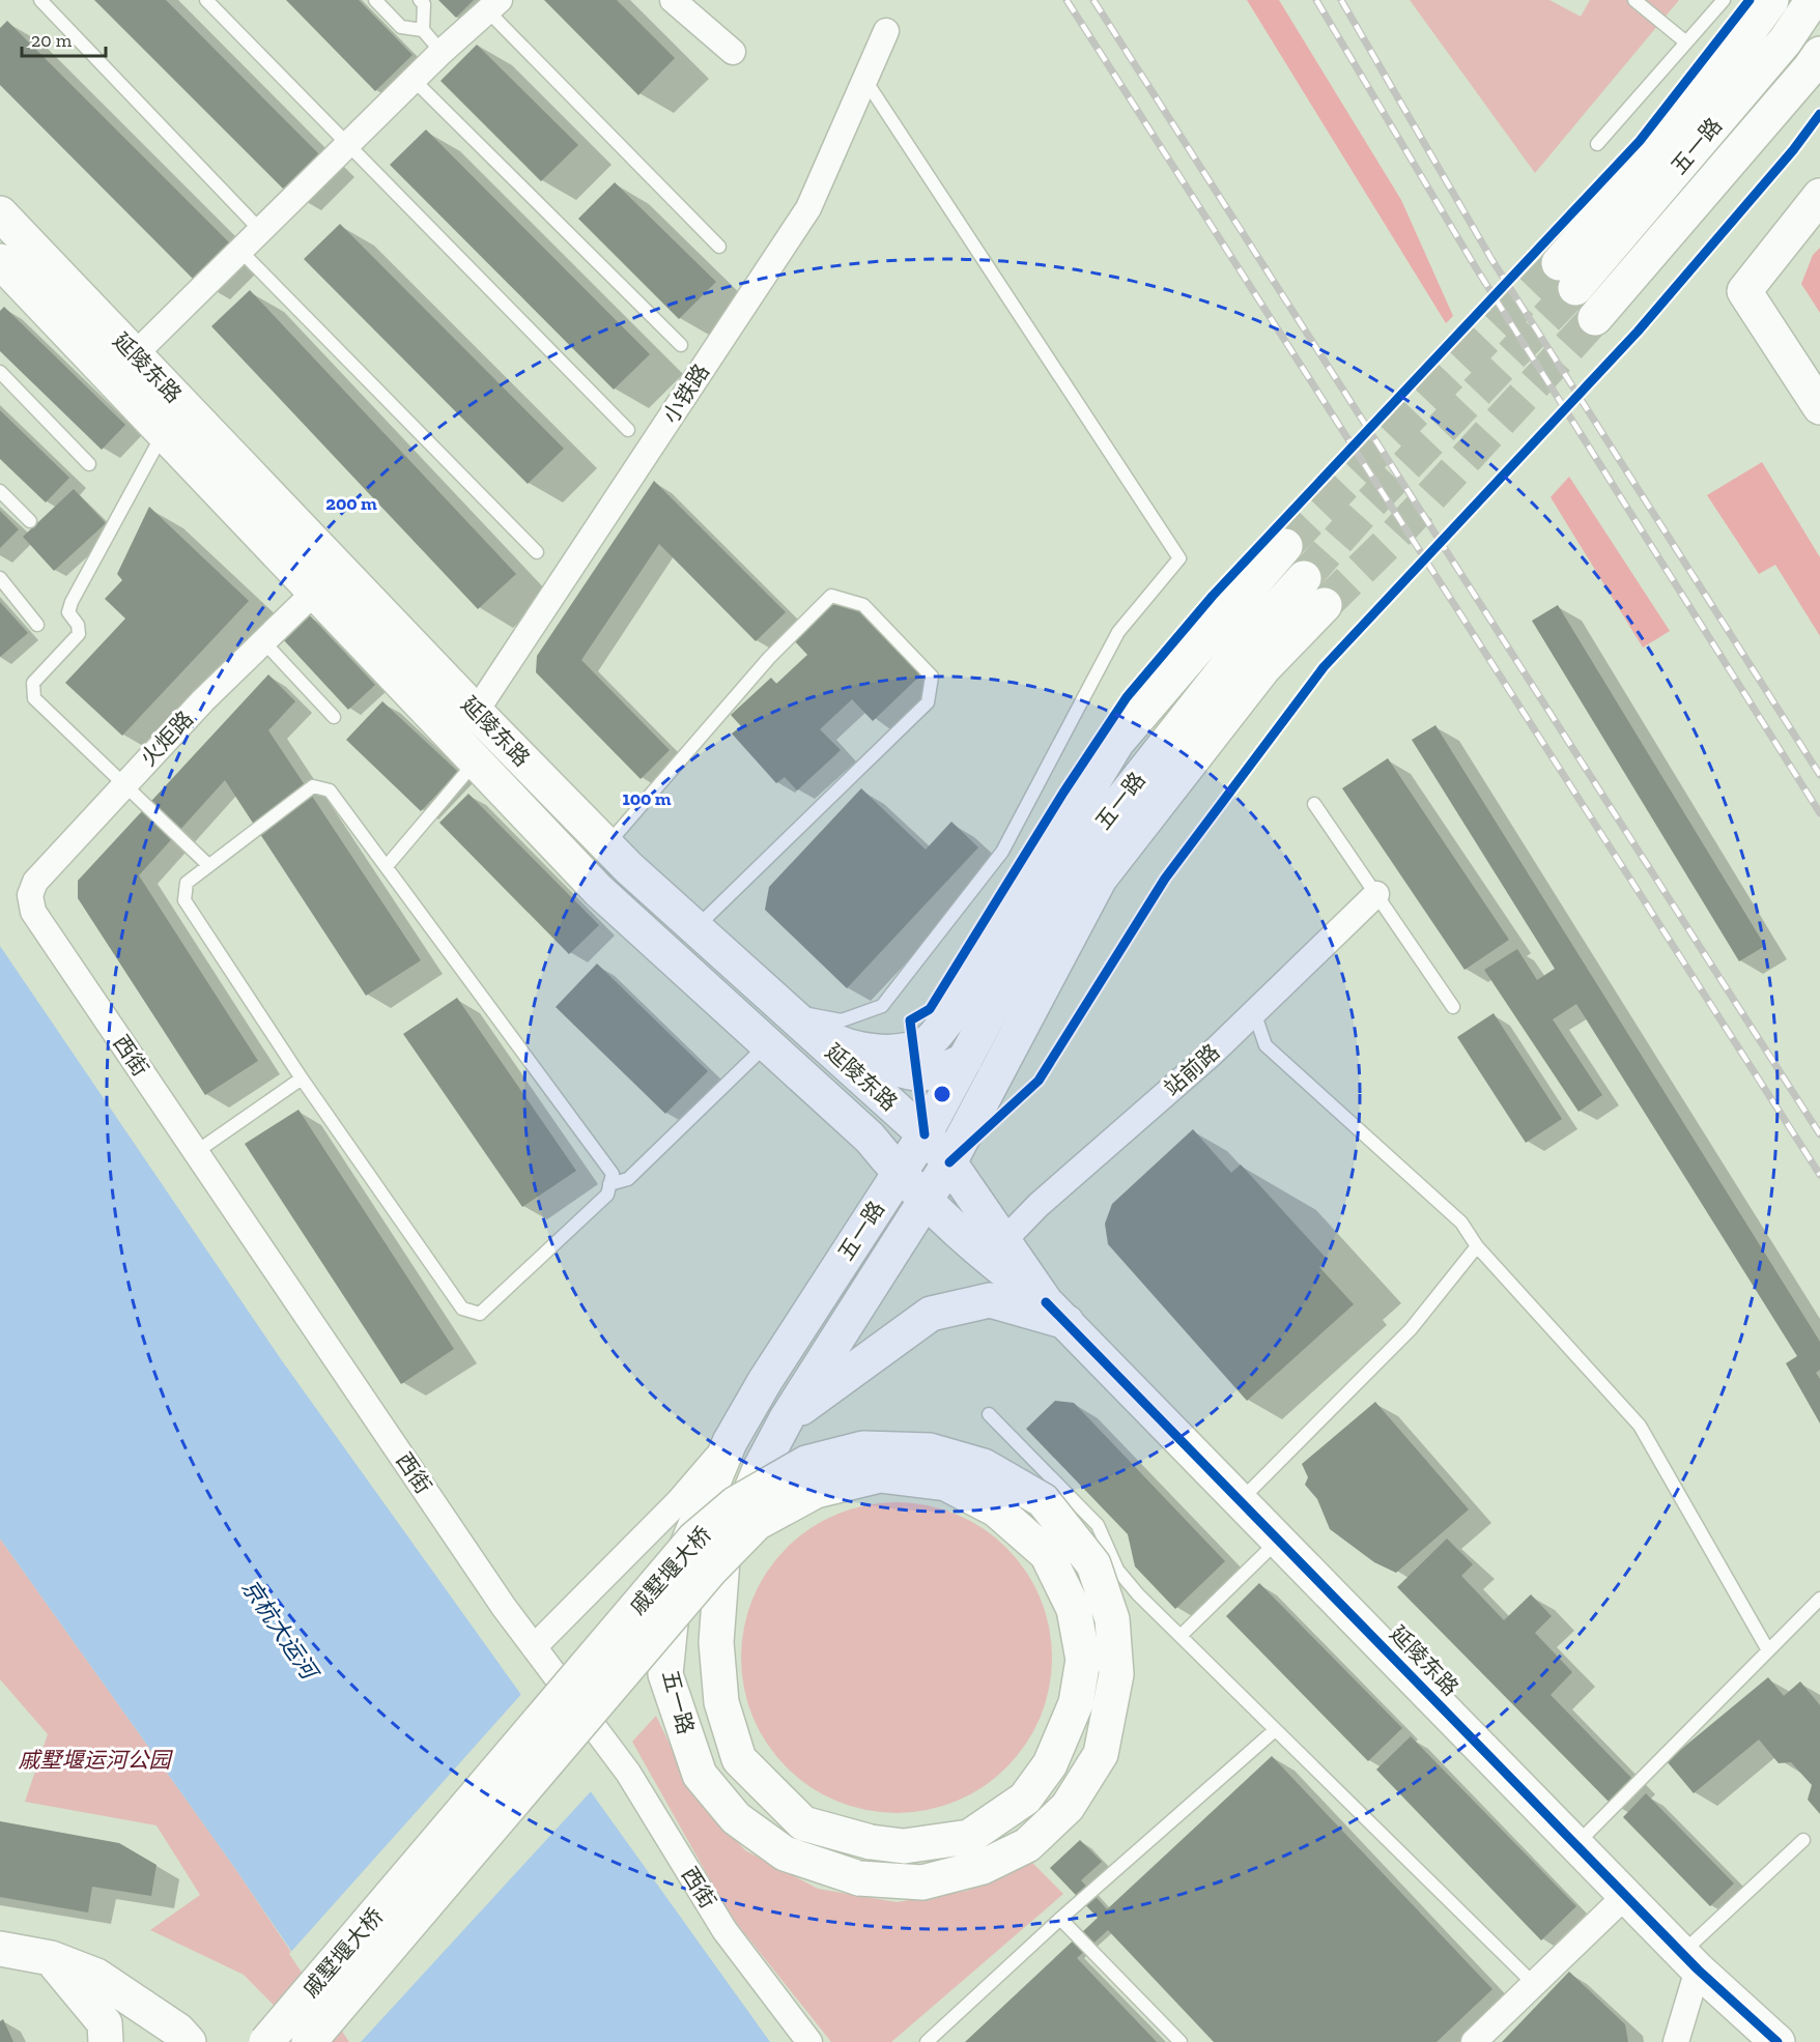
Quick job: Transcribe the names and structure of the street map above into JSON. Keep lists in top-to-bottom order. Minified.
{"streets":{"main road":["五一路","延陵东路","戚墅堰大桥"],"street":["小铁路","火炬路","西街","站前路"]},"crossings":[["五一路","延陵东路"],["五一路","戚墅堰大桥"],["延陵东路","小铁路"],["延陵东路","火炬路"],["延陵东路","站前路"],["火炬路","西街"]],"water":["京杭大运河"],"parks":["戚墅堰运河公园"],"scale_bar":"20 m","rings":["200 m","100 m"]}
